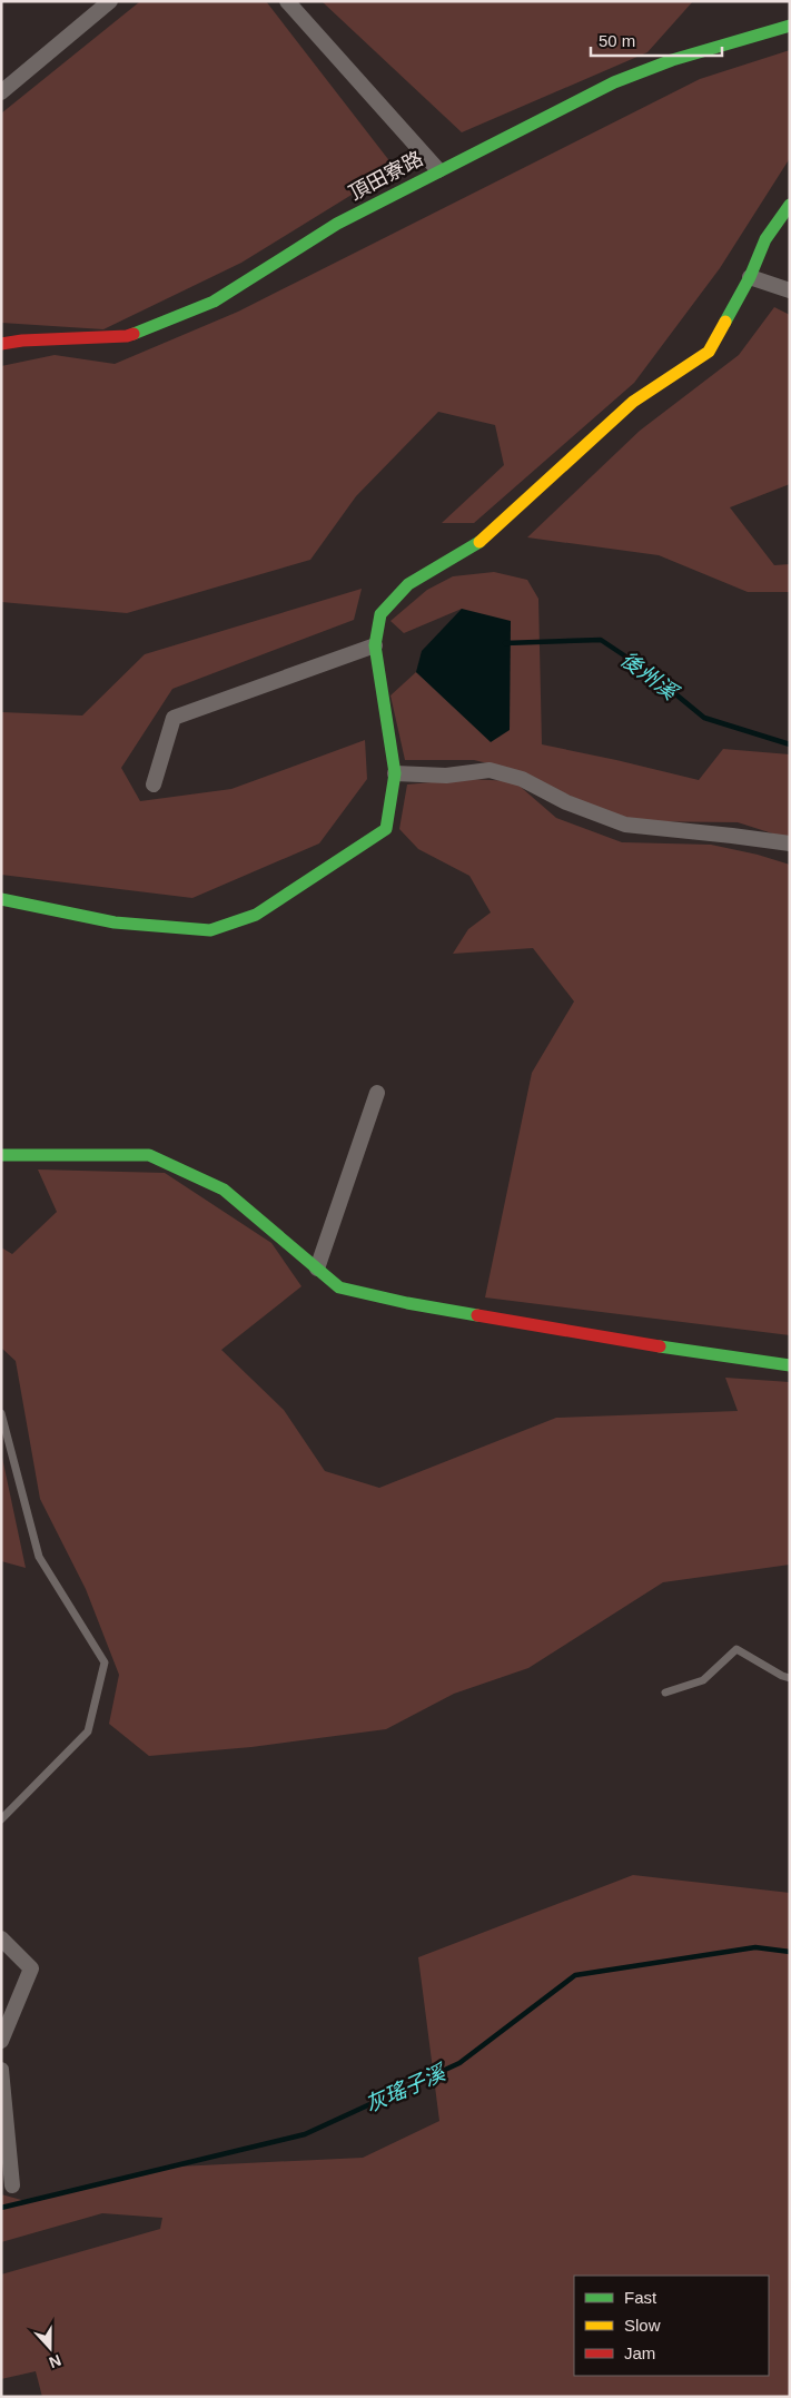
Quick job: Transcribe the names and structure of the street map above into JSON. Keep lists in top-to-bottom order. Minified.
{"streets":{"street":["頂田寮路"]},"water":["後州溪","灰瑤子溪"],"legend":["Fast","Slow","Jam"],"scale_bar":"50 m","north":"bottom"}
